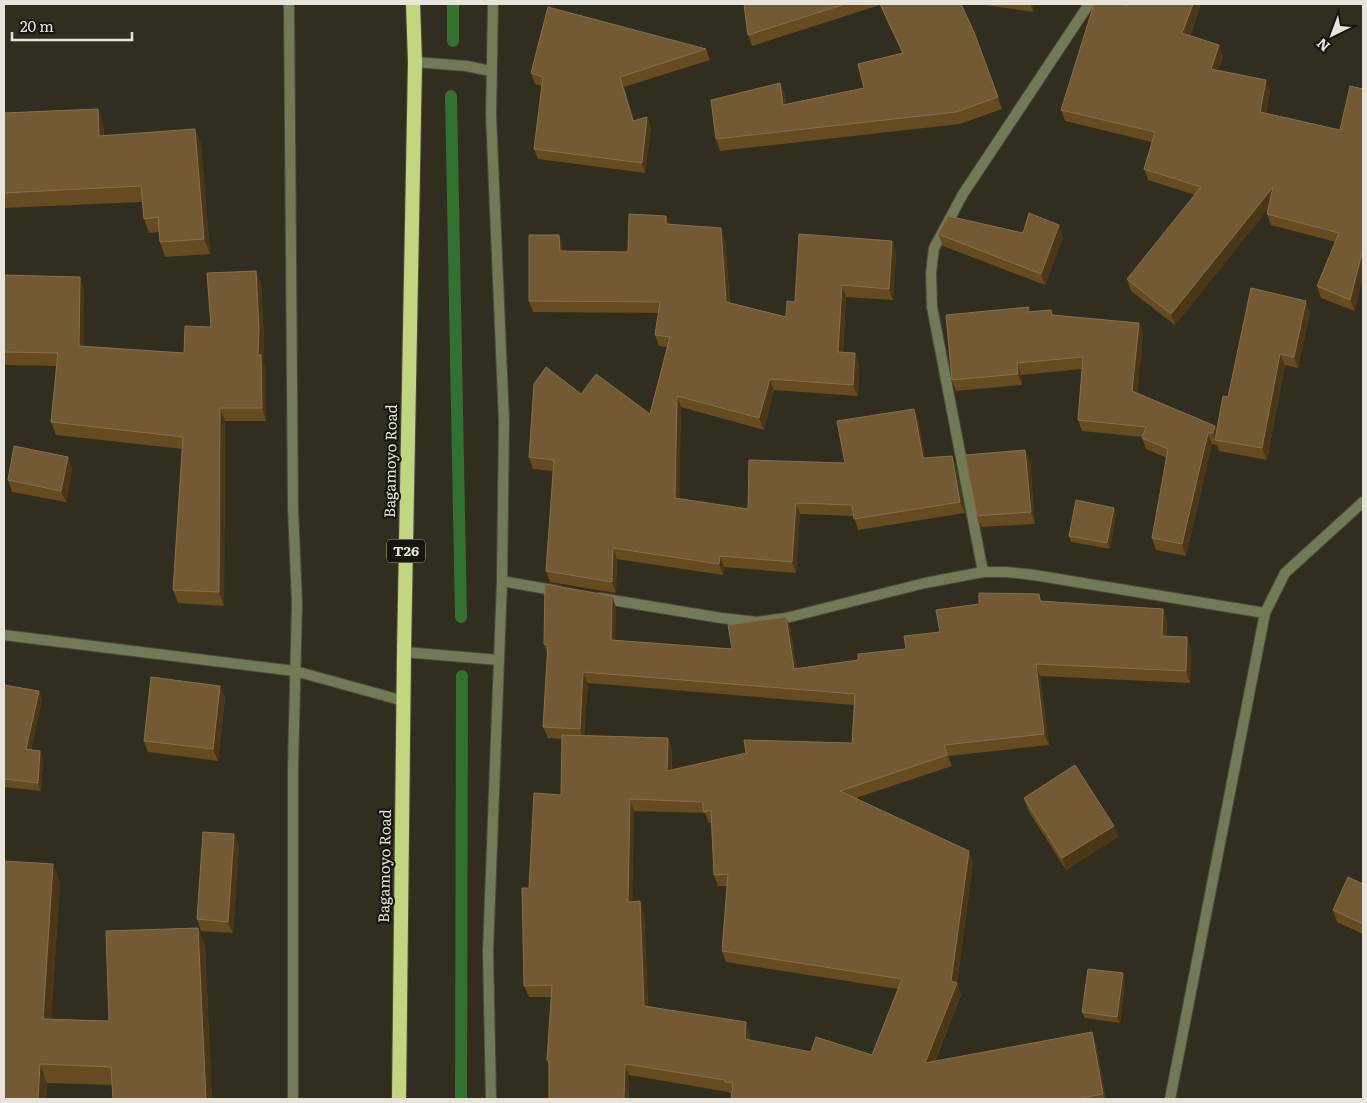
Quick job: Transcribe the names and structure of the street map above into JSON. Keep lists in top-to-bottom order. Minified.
{"streets":{"highway":["Bagamoyo Road","T26"]},"scale_bar":"20 m","north":"bottom left"}
